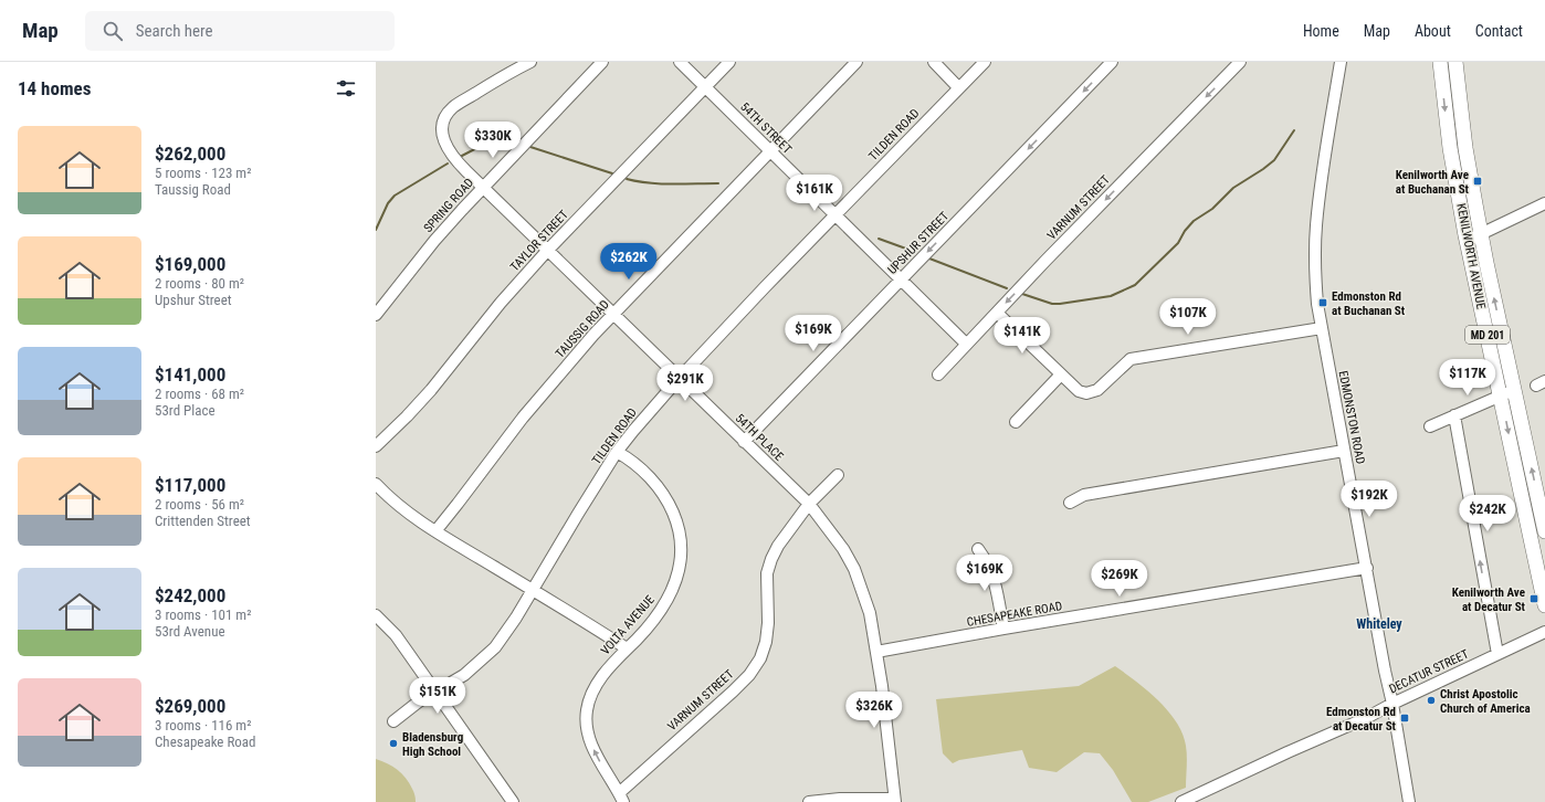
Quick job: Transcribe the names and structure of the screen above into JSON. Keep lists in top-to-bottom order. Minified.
{"streets":{"main road":["KENILWORTH AVENUE","MD 201"],"street":["54TH STREET","TILDEN ROAD","SPRING ROAD","VARNUM STREET","TAYLOR STREET","UPSHUR STREET","TAUSSIG ROAD","EDMONSTON ROAD","54TH PLACE","CHESAPEAKE ROAD","VOLTA AVENUE","DECATUR STREET"]},"crossings":[["54TH STREET","TILDEN ROAD"],["54TH STREET","VARNUM STREET"],["54TH STREET","TAYLOR STREET"],["54TH STREET","UPSHUR STREET"],["54TH STREET","TAUSSIG ROAD"],["TILDEN ROAD","54TH PLACE"],["TILDEN ROAD","VOLTA AVENUE"],["SPRING ROAD","54TH PLACE"],["VARNUM STREET","54TH PLACE"],["VARNUM STREET","VOLTA AVENUE"],["TAYLOR STREET","54TH PLACE"],["UPSHUR STREET","54TH PLACE"],["TAUSSIG ROAD","54TH PLACE"],["EDMONSTON ROAD","CHESAPEAKE ROAD"],["EDMONSTON ROAD","DECATUR STREET"],["54TH PLACE","CHESAPEAKE ROAD"]],"one_way":["VARNUM STREET","UPSHUR STREET","VOLTA AVENUE"],"districts":["Whiteley"],"places":{"transit":["Kenilworth Ave at Buchanan St","Edmonston Rd at Buchanan St","Kenilworth Ave at Decatur St","Edmonston Rd at Decatur St"],"other":["Christ Apostolic Church of America","Bladensburg High School"]},"page":{"header":"Map","search":"Search here","nav":["Home","Map","About","Contact"],"heading":"14 homes","list":[{"name":"$262,000","note":"5 rooms · 123 m² · Taussig Road"},{"name":"$169,000","note":"2 rooms · 80 m² · Upshur Street"},{"name":"$141,000","note":"2 rooms · 68 m² · 53rd Place"},{"name":"$117,000","note":"2 rooms · 56 m² · Crittenden Street"},{"name":"$242,000","note":"3 rooms · 101 m² · 53rd Avenue"},{"name":"$269,000","note":"3 rooms · 116 m² · Chesapeake Road"}],"price":["$330K","$161K","$262K","$107K","$169K","$141K","$117K","$291K","$192K","$242K","$169K","$269K","$151K","$326K"]}}
